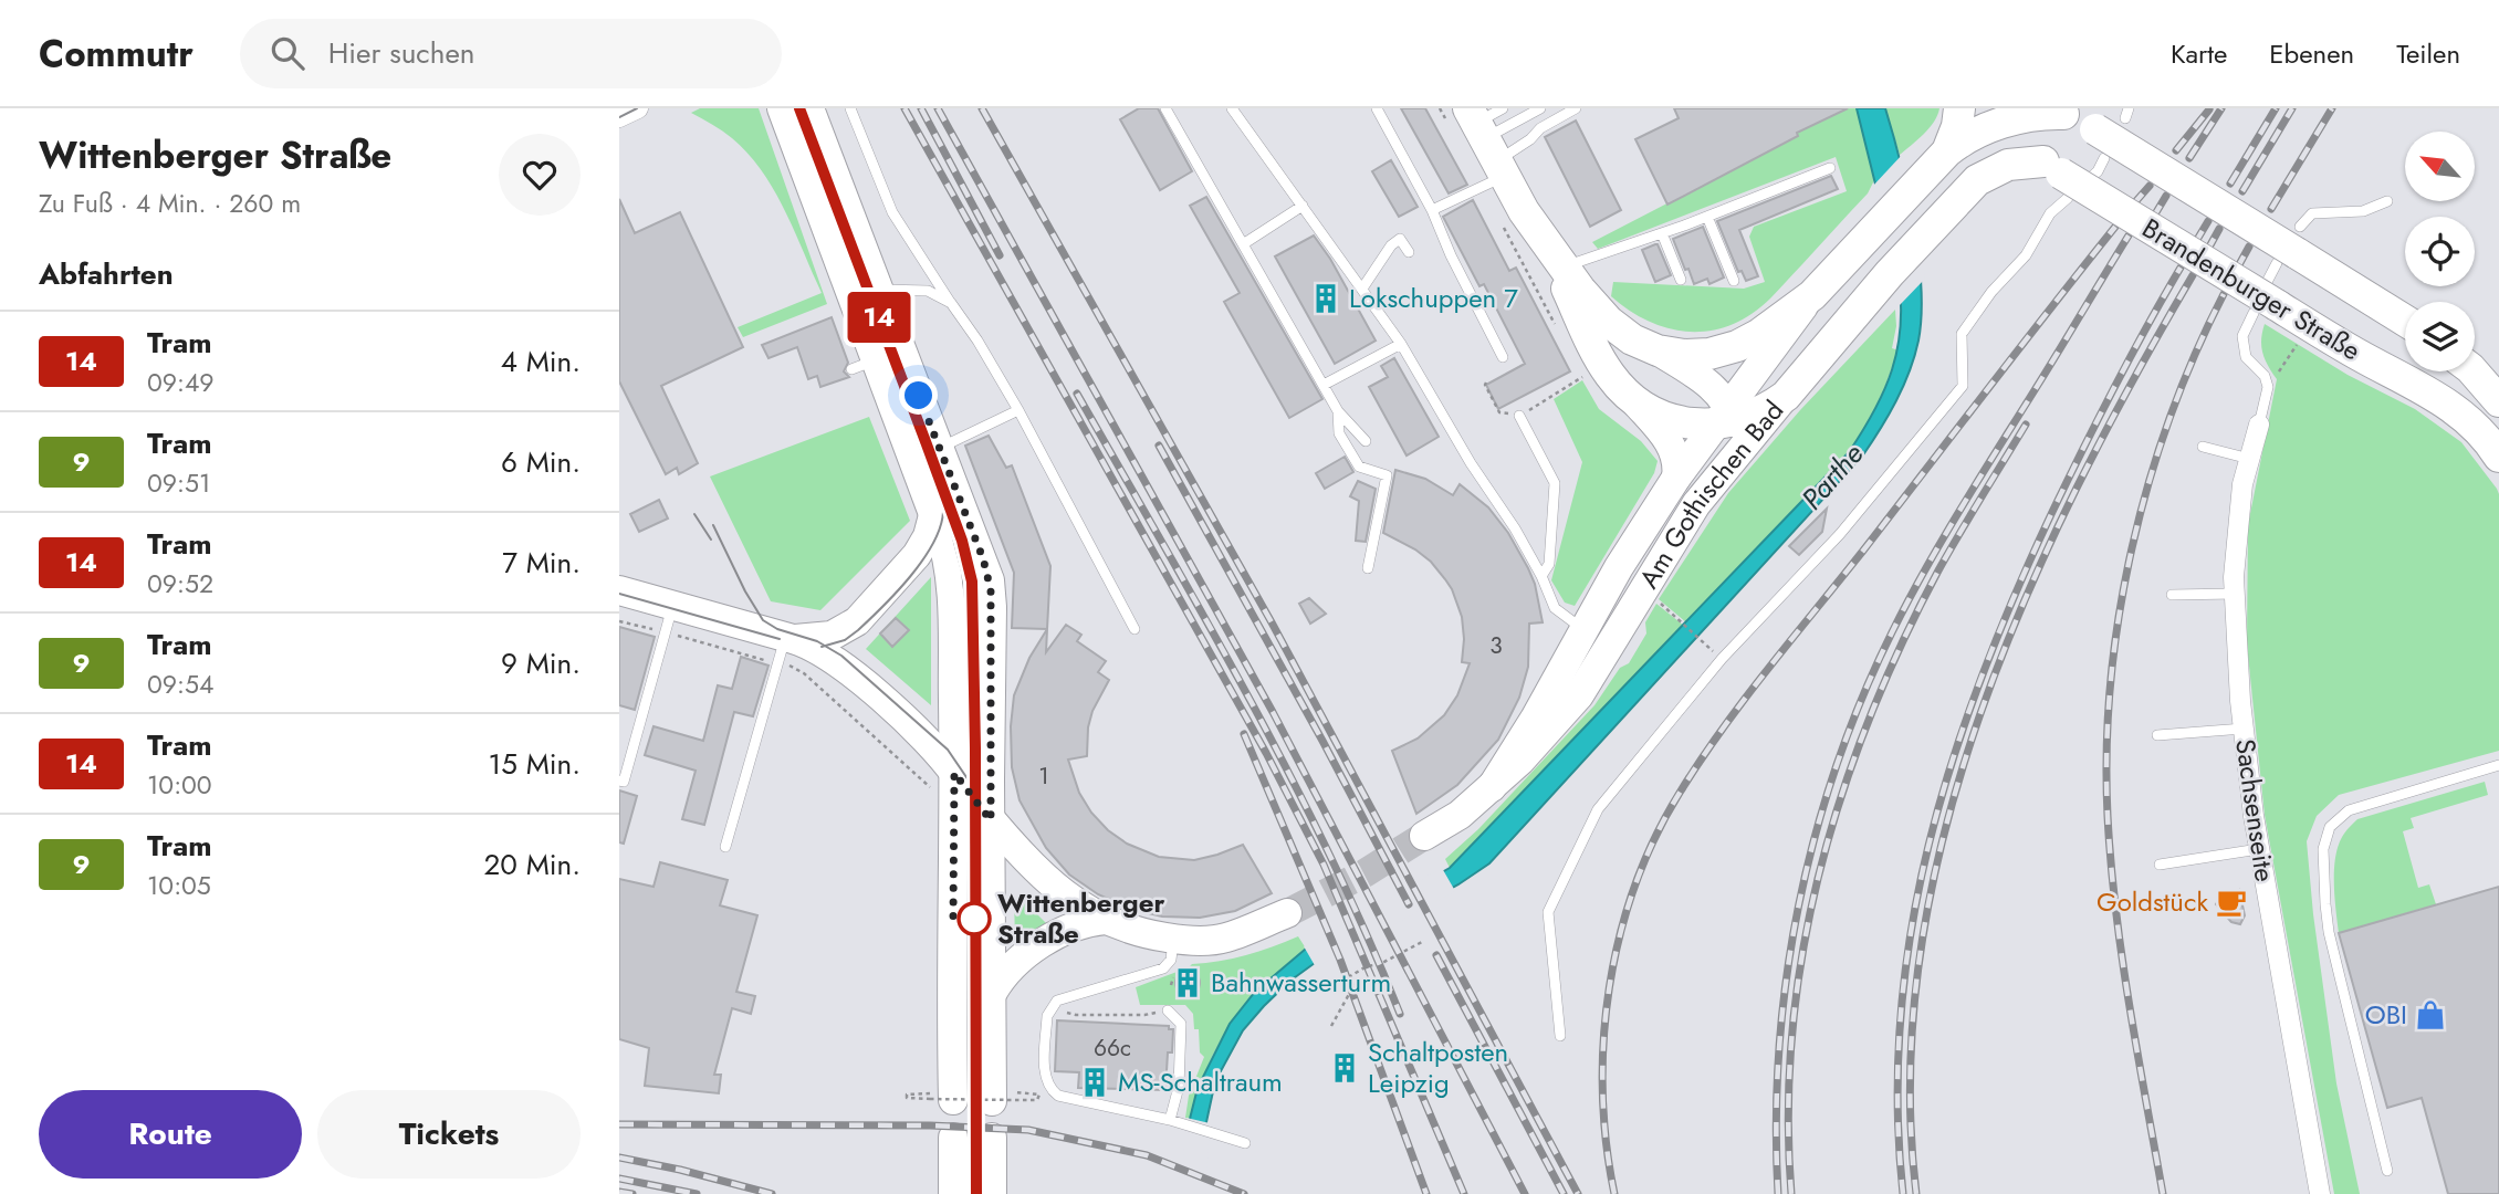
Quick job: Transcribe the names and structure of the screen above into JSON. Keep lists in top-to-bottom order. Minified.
{"streets":{"main road":["Brandenburger Straße","Am Gothischen Bad"],"street":["Sachsenseite"]},"crossings":[["Brandenburger Straße","Am Gothischen Bad"]],"water":["Parthe"],"places":{"building":["Lokschuppen 7","Bahnwasserturm","Schaltposten Leipzig","MS-Schaltraum"],"cafe":["Goldstück"],"other":["Wittenberger Straße"],"shop":["OBI"]},"lines":["tram line 14"],"house_numbers":["3","1","66c"],"north":"top left","page":{"header":"Commutr","search":"Hier suchen","nav":["Karte","Ebenen","Teilen"],"heading":[["Wittenberger Straße","Zu Fuß · 4 Min. · 260 m"],"Abfahrten"],"on_map":"14","list":[{"mark":"14","name":"Tram","note":"09:49","value":"4 Min."},{"mark":"9","name":"Tram","note":"09:51","value":"6 Min."},{"mark":"14","name":"Tram","note":"09:52","value":"7 Min."},{"mark":"9","name":"Tram","note":"09:54","value":"9 Min."},{"mark":"14","name":"Tram","note":"10:00","value":"15 Min."},{"mark":"9","name":"Tram","note":"10:05","value":"20 Min."}],"buttons":["Route","Tickets"]}}
